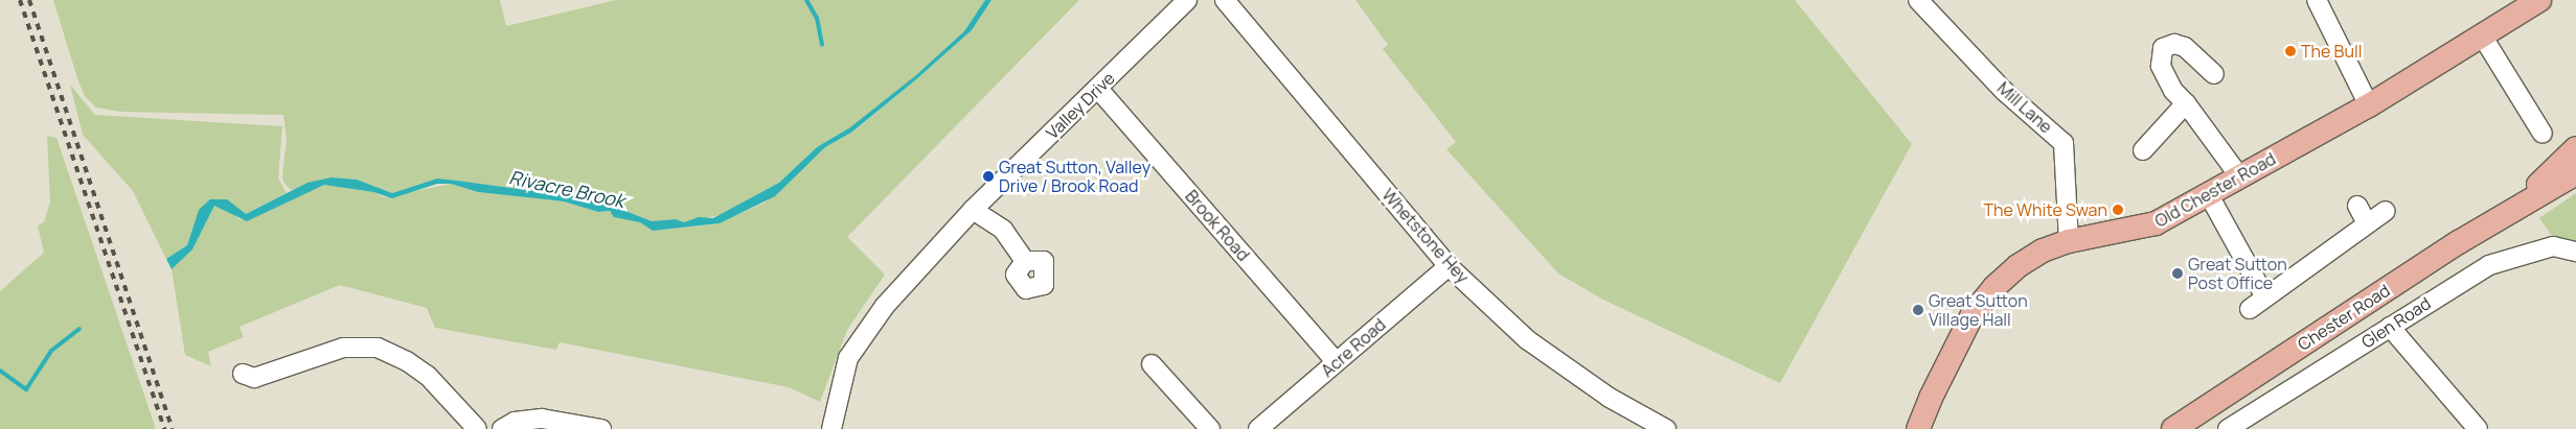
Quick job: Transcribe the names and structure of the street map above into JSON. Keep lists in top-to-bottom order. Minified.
{"streets":{"main road":["Old Chester Road","Chester Road"],"street":["Valley Drive","Mill Lane","Brook Road","Whetstone Hey","Glen Road","Acre Road"]},"crossings":[["Valley Drive","Brook Road"],["Mill Lane","Old Chester Road"],["Brook Road","Acre Road"],["Whetstone Hey","Acre Road"]],"water":["Rivacre Brook"],"places":["The Bull","Great Sutton, Valley Drive / Brook Road","The White Swan","Great Sutton Post Office","Great Sutton Village Hall"]}
